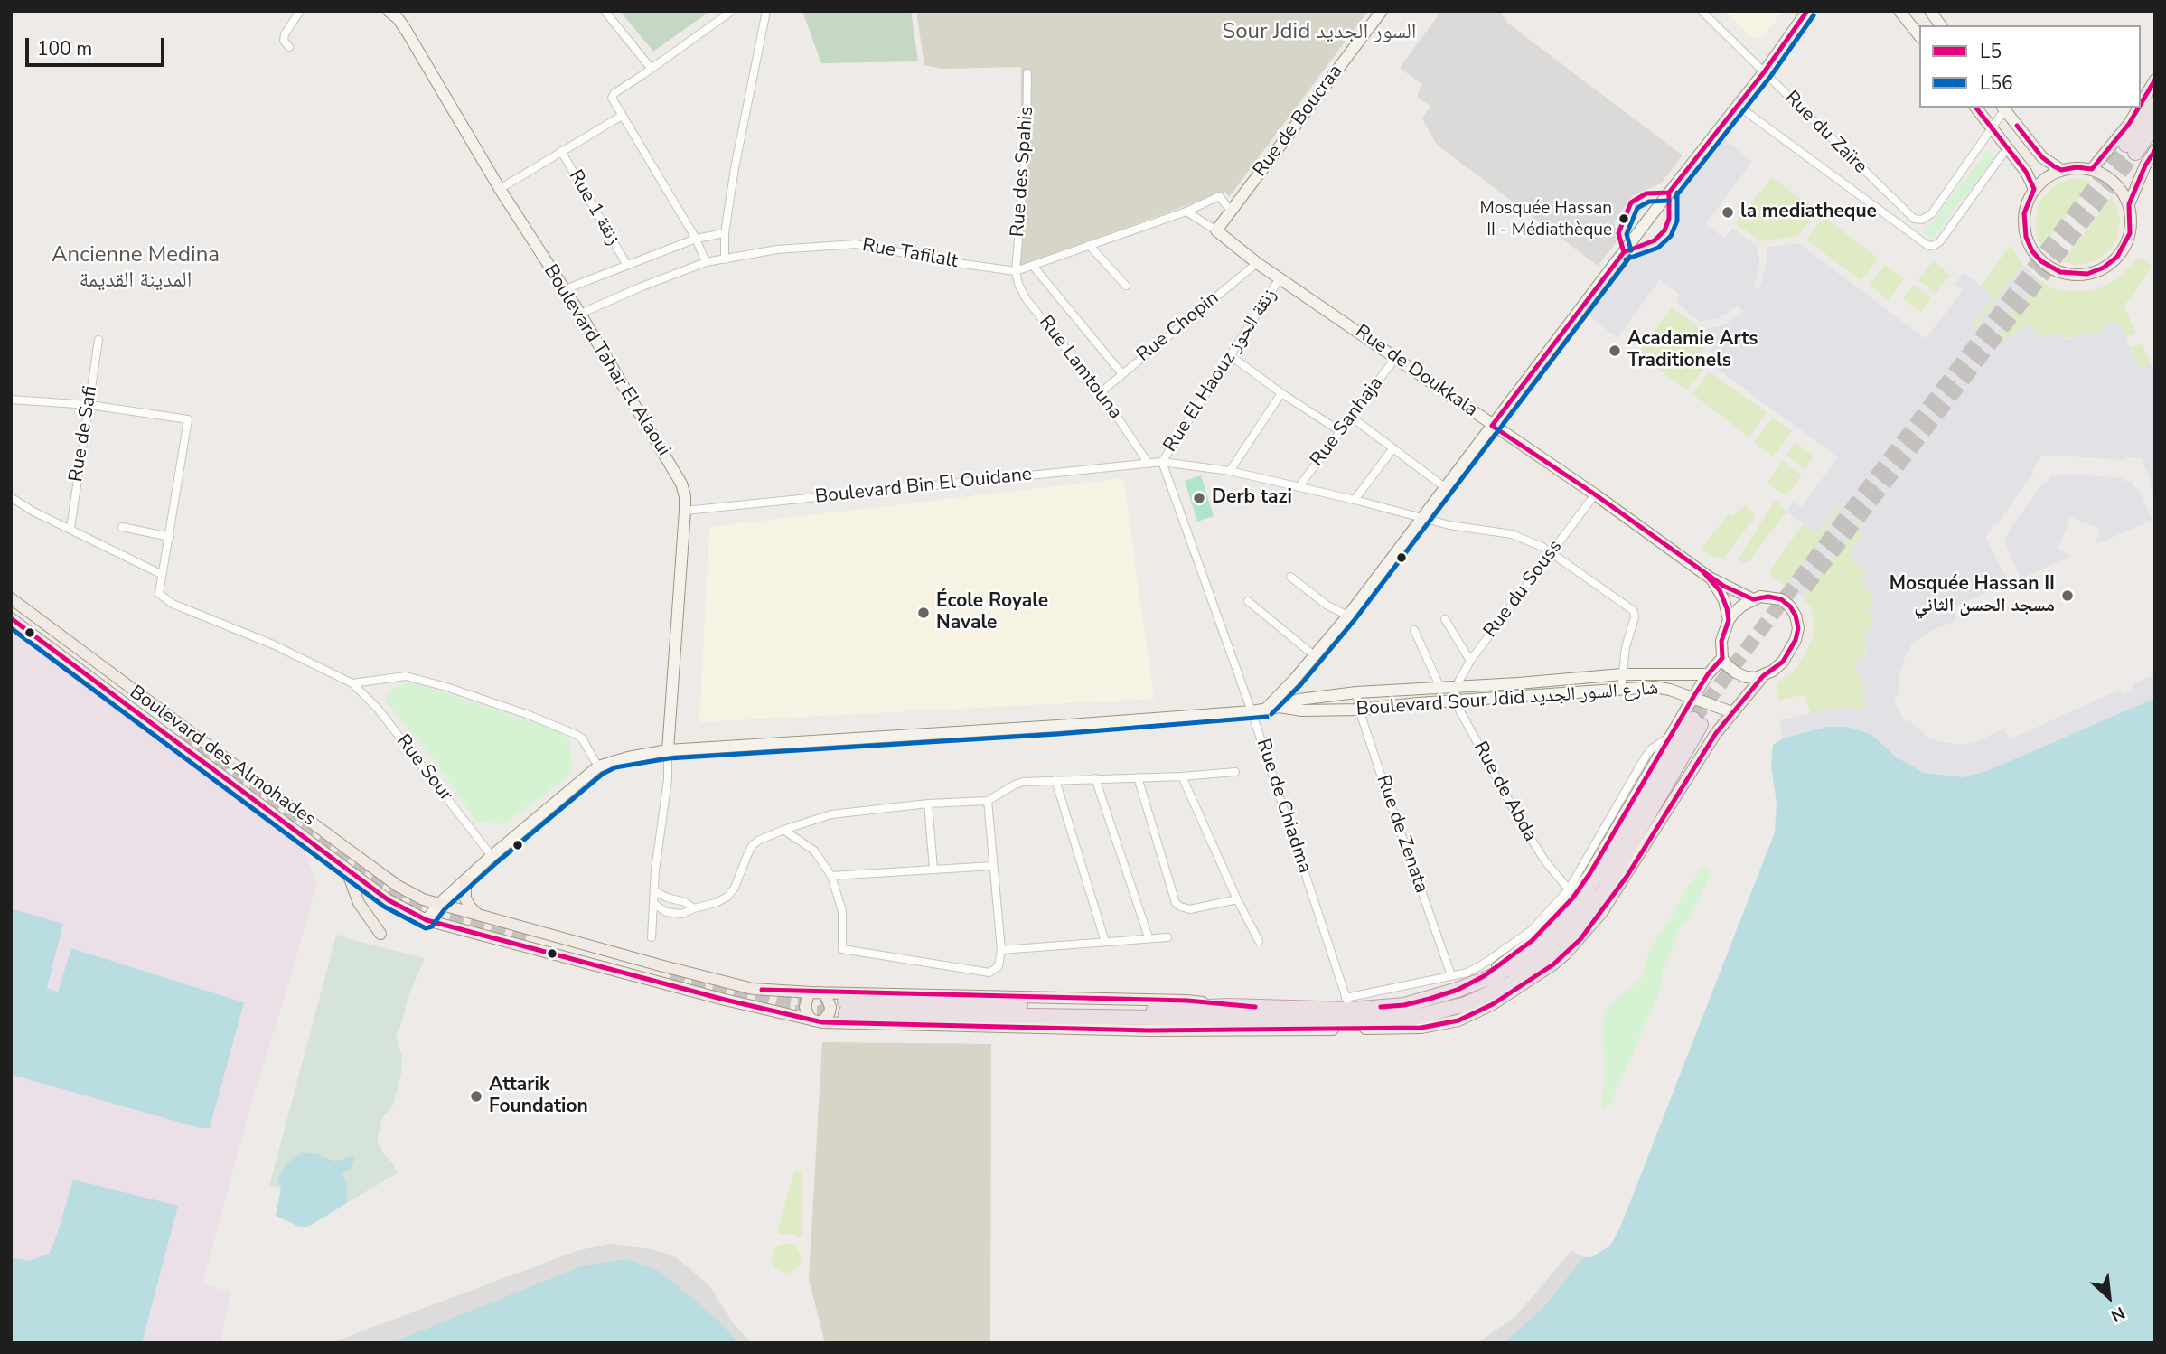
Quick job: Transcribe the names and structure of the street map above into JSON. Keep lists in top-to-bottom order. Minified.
{"streets":{"main road":["Boulevard des Almohades"],"street":["Rue de Boucraa","Rue du Zaïre","Rue des Spahis","Rue 1 زنقة","Rue Tafilalt","Rue Chopin","Boulevard Tahar El Alaoui","Rue Lamtouna","Rue El Haouz زنقة الحوز","Rue de Doukkala","Rue Sanhaja","Rue de Safi","Boulevard Bin El Ouidane","Rue du Souss","Boulevard Sour Jdid شارع السور الجديد","Rue Sour","Rue de Abda","Rue de Chiadma","Rue de Zenata"]},"crossings":[["Rue de Boucraa","Rue Tafilalt"],["Rue de Boucraa","Rue de Doukkala"],["Rue des Spahis","Rue Tafilalt"],["Rue des Spahis","Rue Lamtouna"],["Rue Tafilalt","Boulevard Tahar El Alaoui"],["Rue Tafilalt","Rue Lamtouna"],["Rue Chopin","Rue Lamtouna"],["Rue Chopin","Rue de Doukkala"],["Boulevard Tahar El Alaoui","Boulevard Bin El Ouidane"],["Boulevard Tahar El Alaoui","Boulevard Sour Jdid شارع السور الجديد"],["Rue Lamtouna","Boulevard Bin El Ouidane"],["Rue El Haouz زنقة الحوز","Rue de Doukkala"],["Rue El Haouz زنقة الحوز","Boulevard Bin El Ouidane"],["Rue El Haouz زنقة الحوز","Rue de Chiadma"],["Rue de Doukkala","Rue Sanhaja"],["Rue de Doukkala","Rue du Souss"],["Rue Sanhaja","Boulevard Bin El Ouidane"],["Boulevard Bin El Ouidane","Rue du Souss"],["Boulevard Bin El Ouidane","Boulevard Sour Jdid شارع السور الجديد"],["Boulevard Bin El Ouidane","Rue de Chiadma"],["Rue du Souss","Boulevard Sour Jdid شارع السور الجديد"],["Boulevard Sour Jdid شارع السور الجديد","Boulevard des Almohades"],["Boulevard Sour Jdid شارع السور الجديد","Rue Sour"],["Boulevard Sour Jdid شارع السور الجديد","Rue de Abda"],["Boulevard Sour Jdid شارع السور الجديد","Rue de Chiadma"],["Boulevard Sour Jdid شارع السور الجديد","Rue de Zenata"]],"districts":["Sour Jdid السور الجديد","Ancienne Medina المدينة القديمة"],"places":["la mediatheque","Mosquée Hassan II - Médiathèque","Acadamie Arts Traditionels","Derb tazi","Mosquée Hassan II مسجد الحسن الثاني","École Royale Navale","Attarik Foundation"],"lines":["transit line L5","transit line L56"],"legend":["L5","L56"],"scale_bar":"100 m","north":"bottom right"}
